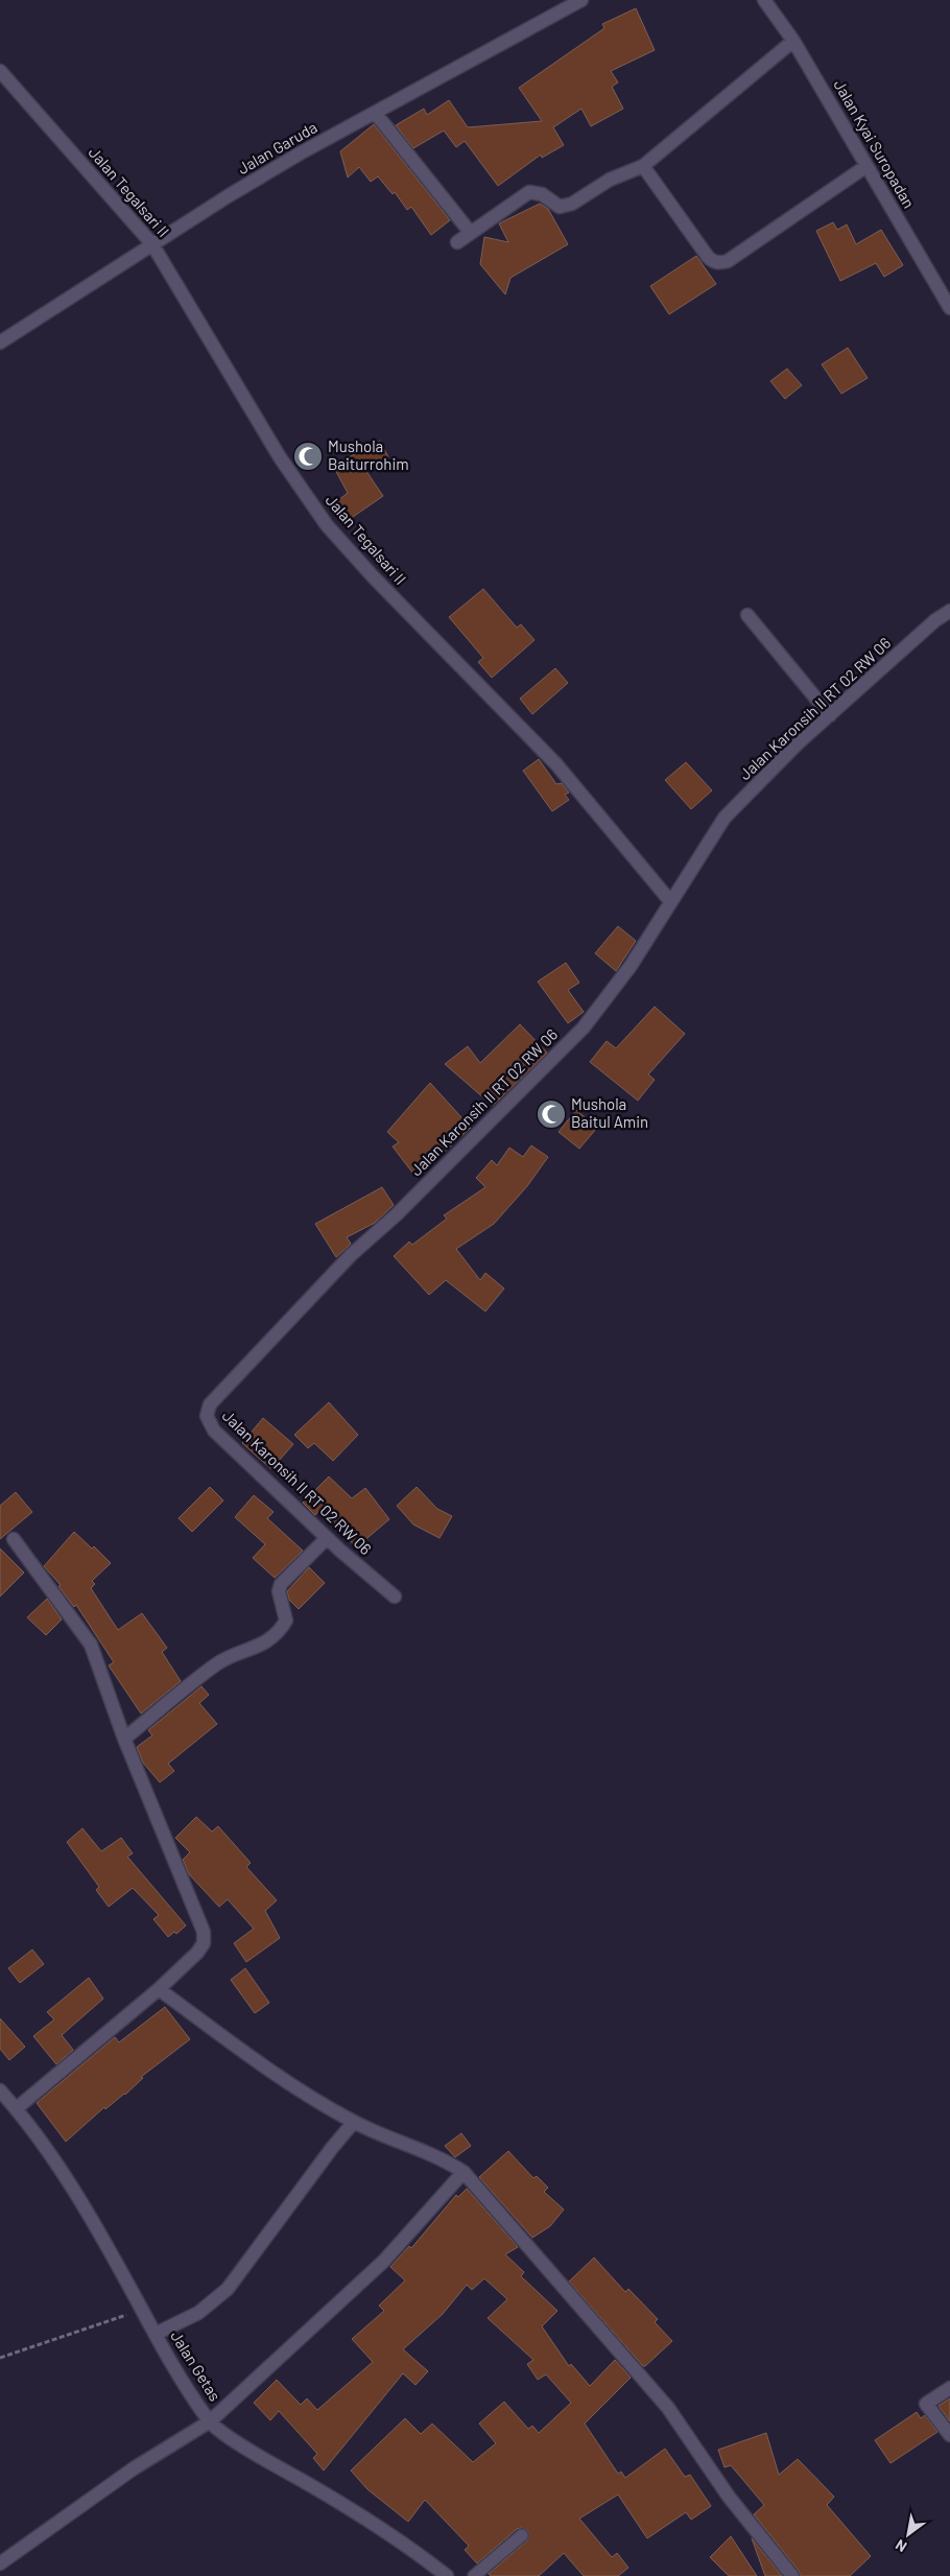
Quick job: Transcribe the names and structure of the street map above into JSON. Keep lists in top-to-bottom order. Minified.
{"streets":{"street":["Jalan Kyai Suropadan","Jalan Garuda","Jalan Tegalsari II","Jalan Karonsih II RT 02 RW 06","Jalan Getas"]},"crossings":[["Jalan Garuda","Jalan Tegalsari II"],["Jalan Tegalsari II","Jalan Karonsih II RT 02 RW 06"]],"places":{"mosque":["Mushola Baiturrohim","Mushola Baitul Amin"]},"north":"bottom left"}
